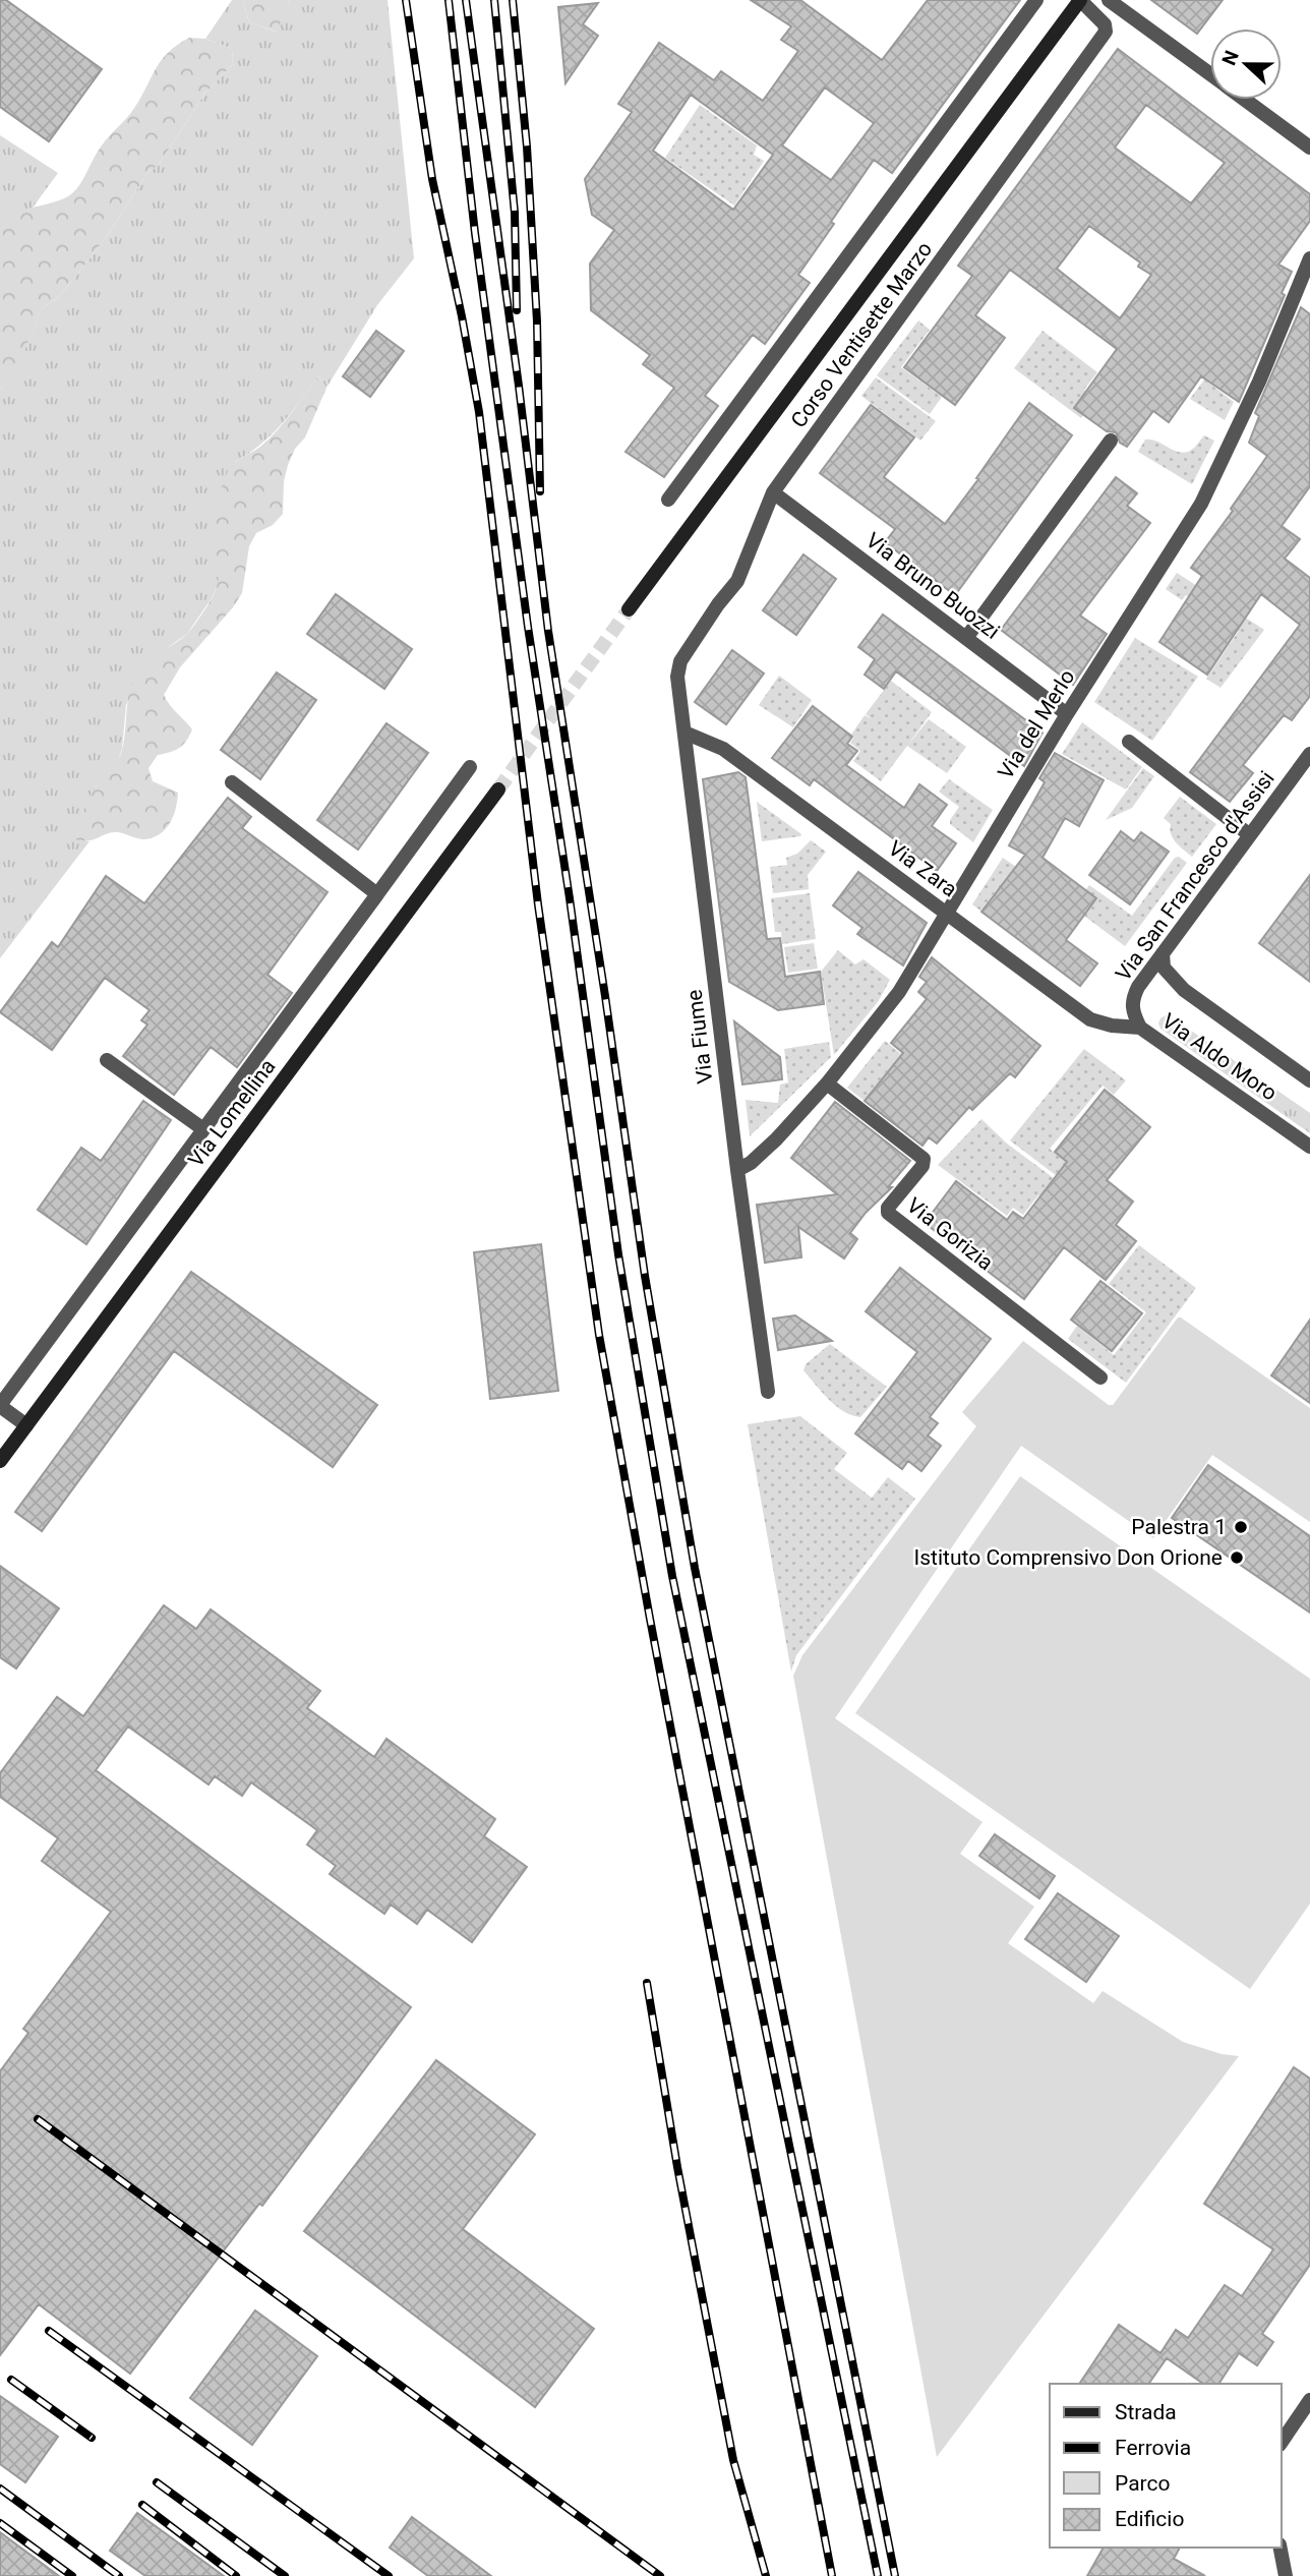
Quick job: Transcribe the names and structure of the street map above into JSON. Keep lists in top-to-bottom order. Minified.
{"streets":{"main road":["Corso Ventisette Marzo","Via Lomellina"],"street":["Via Bruno Buozzi","Via del Merlo","Via Zara","Via San Francesco d'Assisi","Via Fiume","Via Aldo Moro","Via Gorizia"]},"crossings":[["Corso Ventisette Marzo","Via Bruno Buozzi"],["Corso Ventisette Marzo","Via Fiume"],["Via Bruno Buozzi","Via del Merlo"],["Via del Merlo","Via Zara"],["Via del Merlo","Via Fiume"],["Via del Merlo","Via Gorizia"],["Via Zara","Via San Francesco d'Assisi"],["Via Zara","Via Fiume"],["Via Zara","Via Aldo Moro"],["Via San Francesco d'Assisi","Via Aldo Moro"]],"places":["Palestra 1","Istituto Comprensivo Don Orione"],"legend":["Strada","Ferrovia","Parco","Edificio"],"north":"left"}
